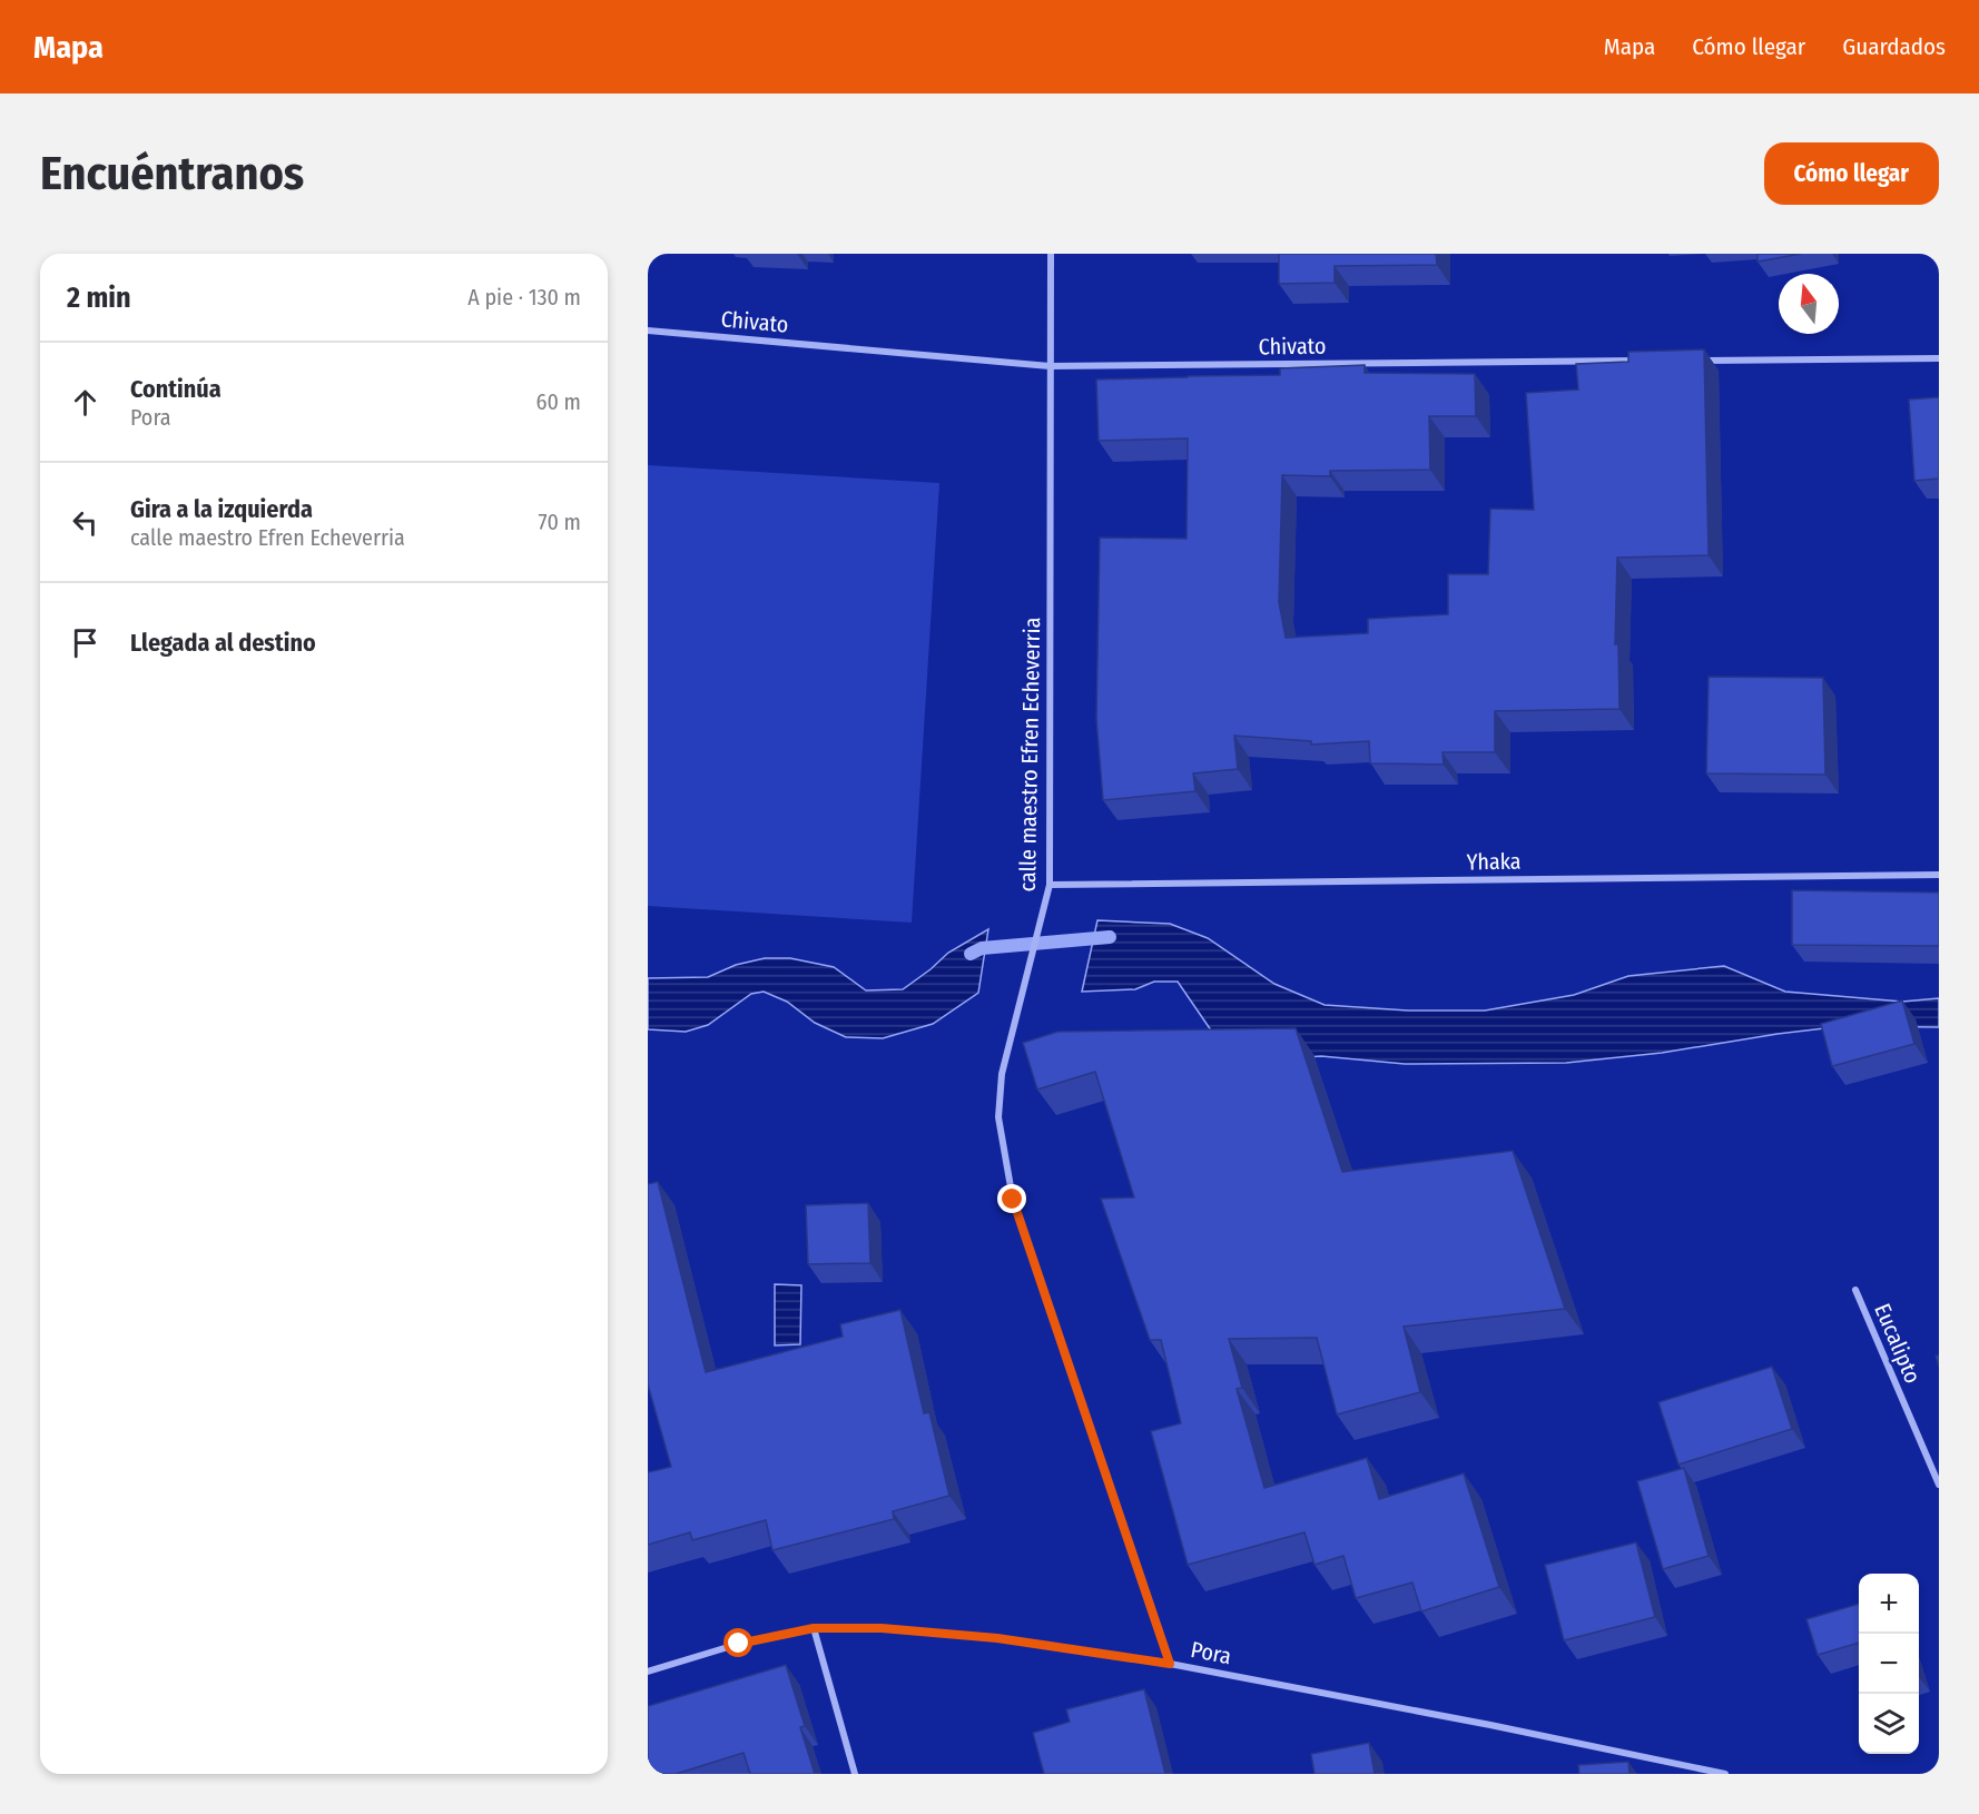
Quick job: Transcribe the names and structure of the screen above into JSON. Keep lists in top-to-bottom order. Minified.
{"streets":{"street":["Chivato","calle maestro Efren Echeverria","Yhaka","Eucalipto","Pora"]},"crossings":[["Chivato","calle maestro Efren Echeverria"],["calle maestro Efren Echeverria","Yhaka"],["calle maestro Efren Echeverria","Pora"]],"north":"top","page":{"header":"Mapa","nav":["Mapa","Cómo llegar","Guardados"],"buttons":"Cómo llegar","title":"Encuéntranos","heading":["2 min","A pie · 130 m"],"list":[["Continúa","Pora","60 m"],["Gira a la izquierda","calle maestro Efren Echeverria","70 m"],"Llegada al destino"],"map_buttons":["+","−"]}}
